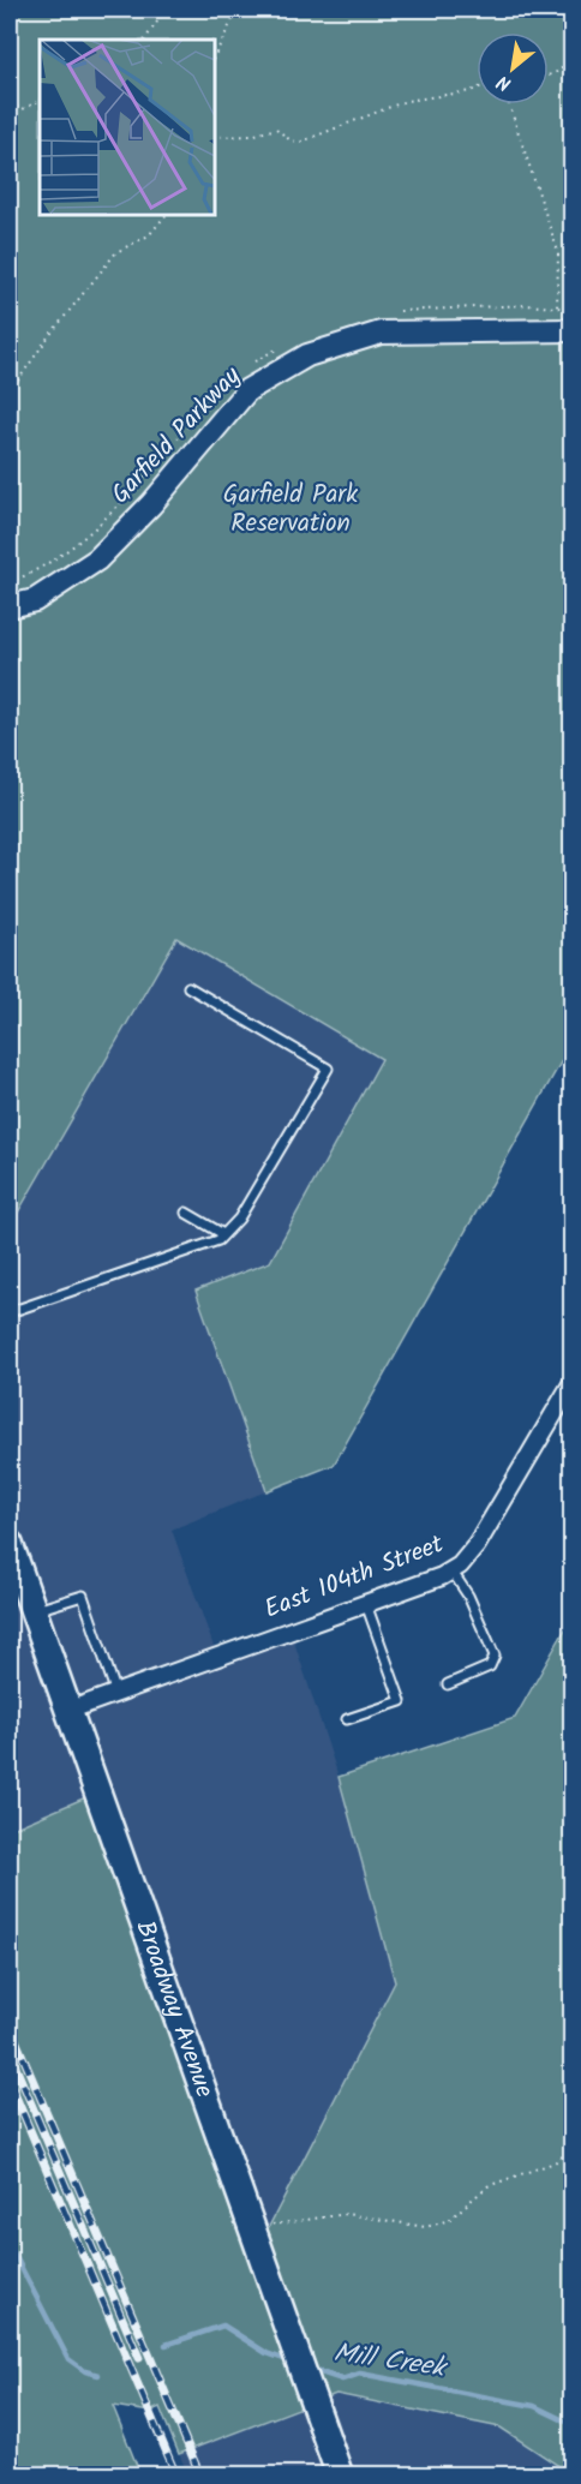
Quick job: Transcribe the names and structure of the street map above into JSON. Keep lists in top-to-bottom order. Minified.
{"streets":{"main road":["Broadway Avenue"],"street":["Garfield Parkway","East 104th Street"]},"crossings":[["East 104th Street","Broadway Avenue"]],"water":["Mill Creek"],"parks":["Garfield Park Reservation"],"north":"bottom left"}
